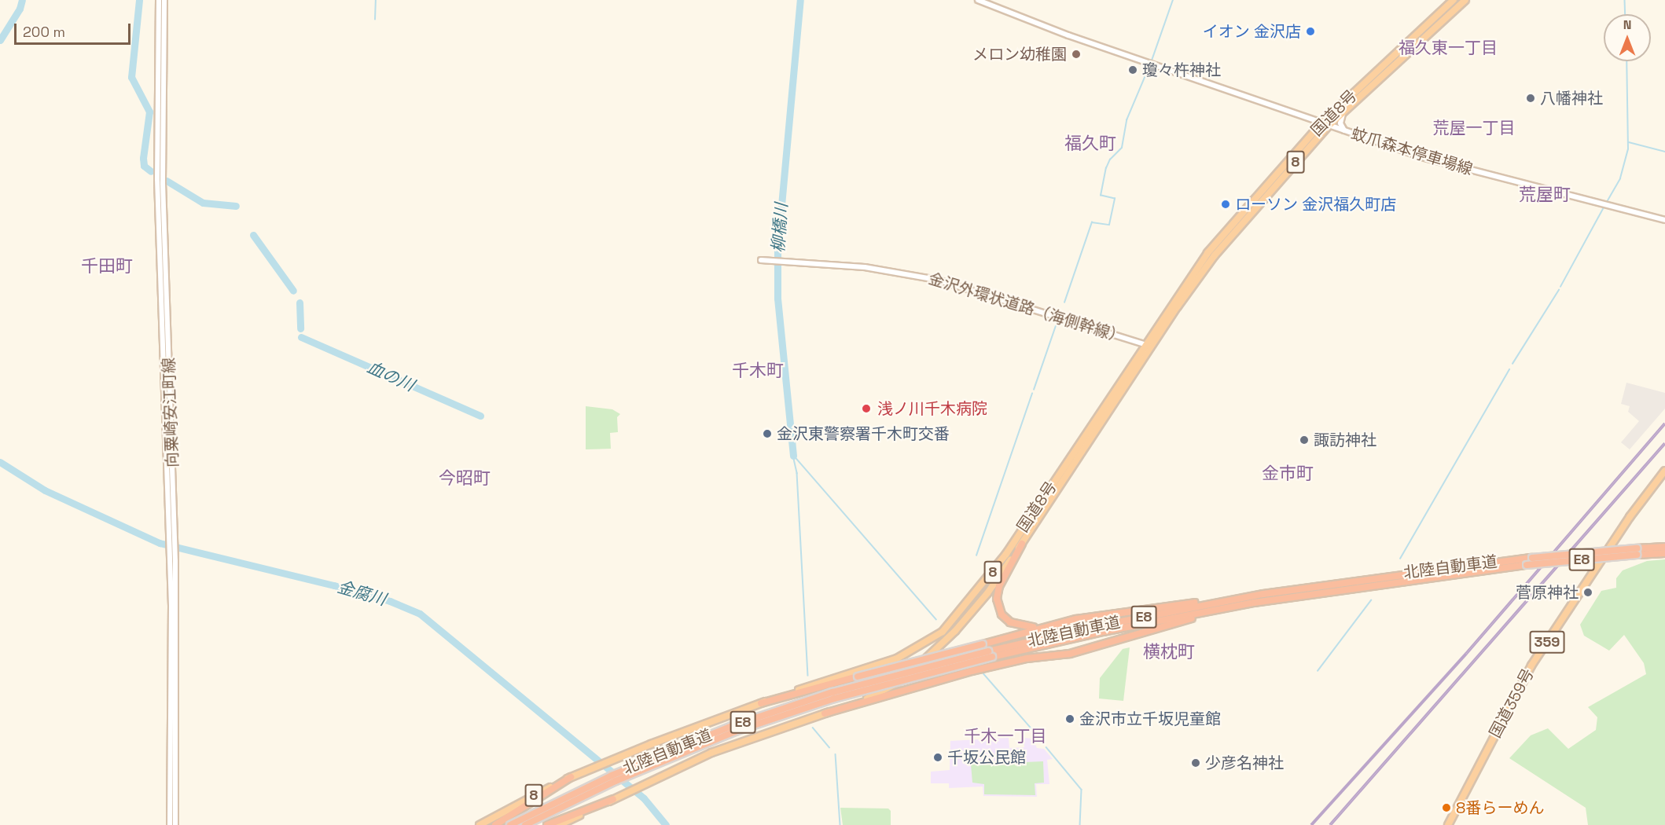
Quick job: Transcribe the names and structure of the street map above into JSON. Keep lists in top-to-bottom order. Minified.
{"streets":{"highway":["国道8号","8","E8","北陸自動車道","359","国道359号"],"main road":["蚊爪森本停車場線","金沢外環状道路（海側幹線）","向粟崎安江町線"]},"crossings":[["国道8号","蚊爪森本停車場線"],["国道8号","金沢外環状道路（海側幹線）"]],"districts":["福久東一丁目","荒屋一丁目","福久町","荒屋町","千田町","千木町","金市町","今昭町","横枕町","千木一丁目"],"water":["柳橋川","血の川","金腐川"],"places":["イオン 金沢店","メロン幼稚園","瓊々杵神社","八幡神社","ローソン 金沢福久町店","浅ノ川千木病院","金沢東警察署千木町交番","諏訪神社","菅原神社","金沢市立千坂児童館","千坂公民館","少彦名神社","8番らーめん"],"scale_bar":"200 m","north":"top"}
